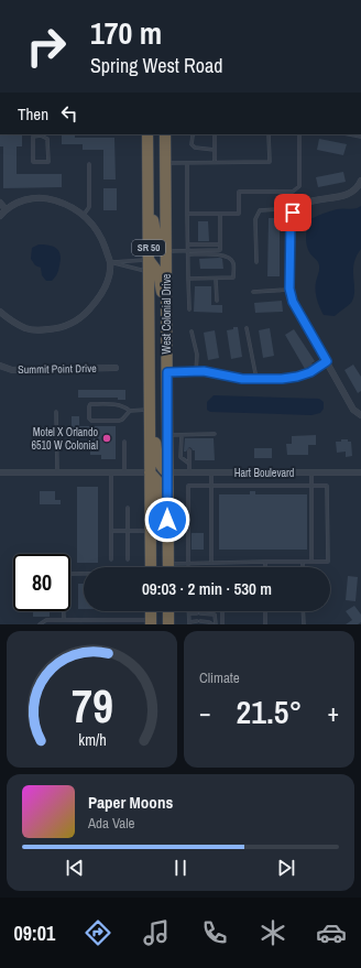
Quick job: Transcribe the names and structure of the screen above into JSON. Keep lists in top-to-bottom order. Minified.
{"streets":{"highway":["SR 50","West Colonial Drive"],"street":["Summit Point Drive","Hart Boulevard"]},"crossings":[["West Colonial Drive","Hart Boulevard"]],"places":["Motel X Orlando 6510 W Colonial"],"page":{"turn":["170 m","Spring West Road"],"then":"Then","limit":"80","trip":"09:03 · 2 min · 530 m","tile":"Climate","heat":["−","21.5°","+"],"song":["Paper Moons","Ada Vale"],"tabs":"09:01","gauge":["79","km/h"]}}
